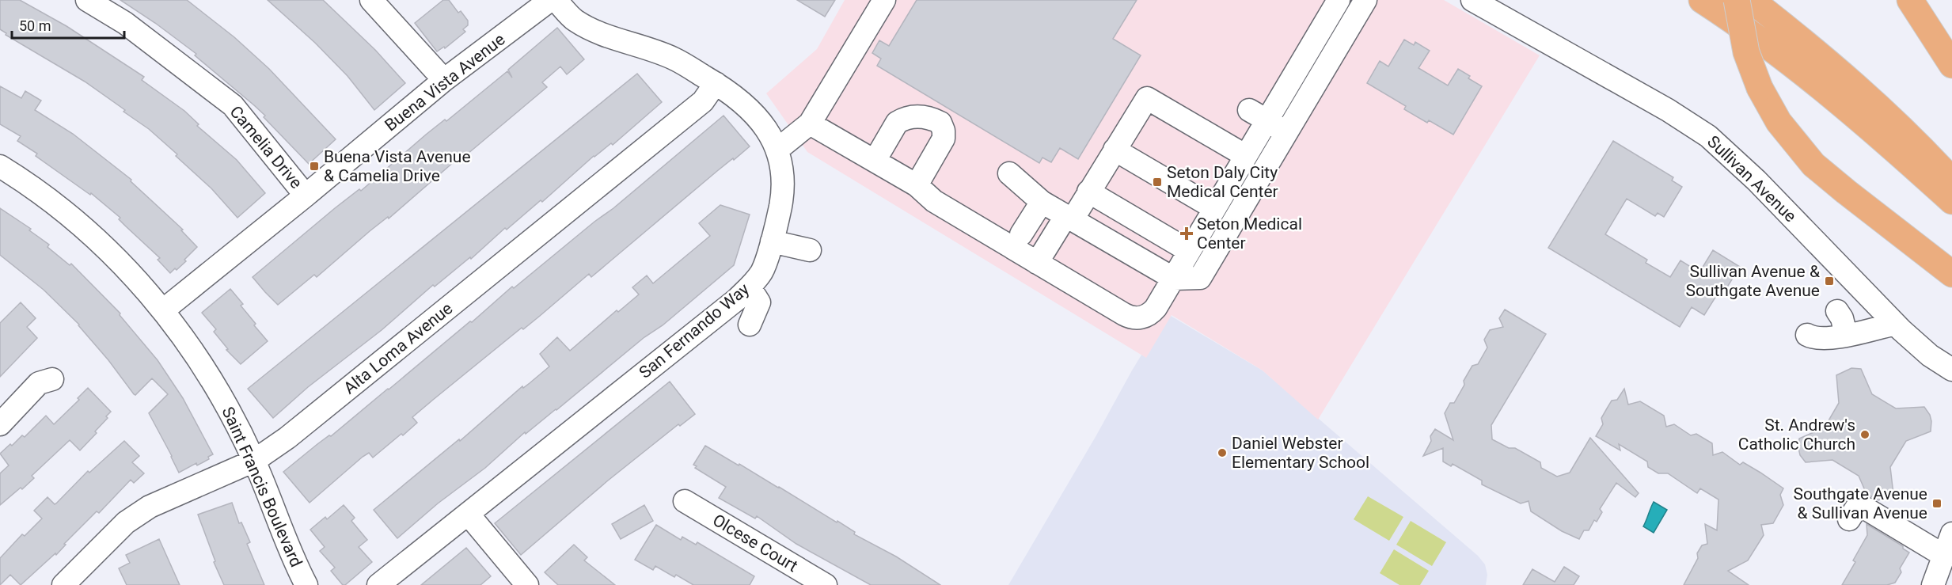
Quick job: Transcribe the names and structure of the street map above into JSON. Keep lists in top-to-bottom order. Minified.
{"streets":{"street":["Buena Vista Avenue","Camelia Drive","Sullivan Avenue","San Fernando Way","Alta Loma Avenue","Saint Francis Boulevard","Olcese Court"]},"crossings":[["Buena Vista Avenue","Camelia Drive"],["Buena Vista Avenue","Saint Francis Boulevard"],["San Fernando Way","Alta Loma Avenue"],["Alta Loma Avenue","Saint Francis Boulevard"]],"places":{"transit":["Buena Vista Avenue & Camelia Drive","Seton Daly City Medical Center","Sullivan Avenue & Southgate Avenue","Southgate Avenue & Sullivan Avenue"],"health":["Seton Medical Center"],"other":["St. Andrew's Catholic Church","Daniel Webster Elementary School"]},"scale_bar":"50 m"}
